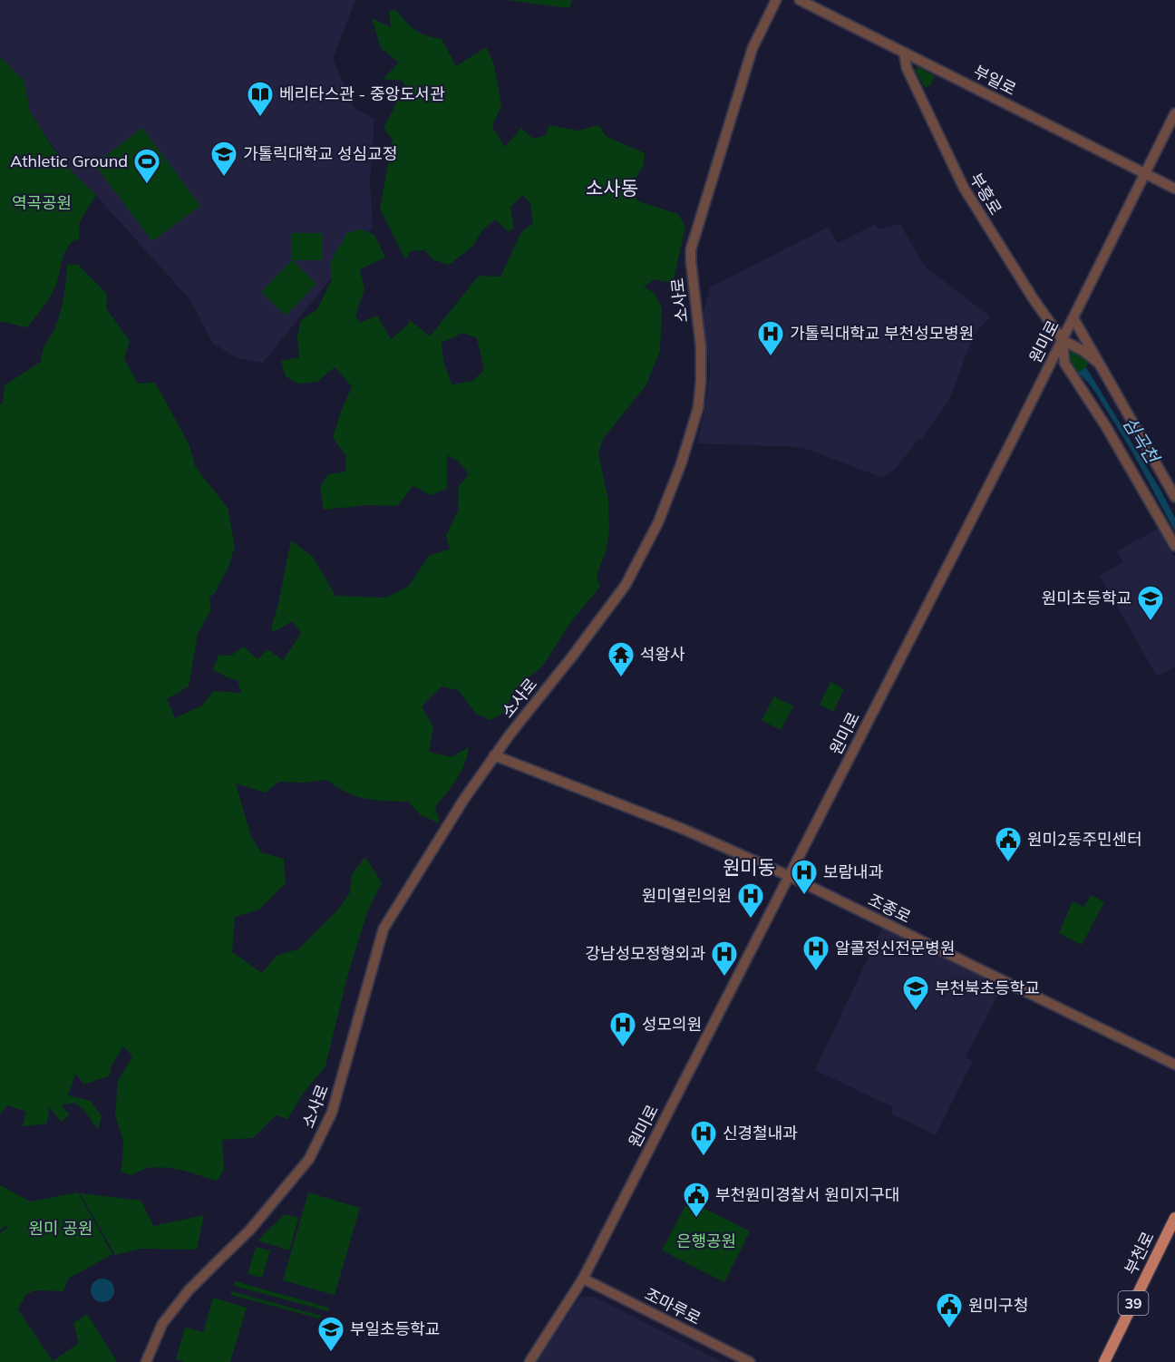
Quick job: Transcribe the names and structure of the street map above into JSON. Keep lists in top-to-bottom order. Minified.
{"streets":{"main road":["부천로","39"],"street":["부일로","부흥로","소사로","원미로","조종로","조마루로"]},"crossings":[["부일로","부흥로"],["부일로","원미로"],["부흥로","원미로"],["소사로","조종로"],["원미로","조종로"],["원미로","조마루로"]],"districts":["소사동","원미동"],"water":["심곡천"],"parks":["역곡공원","원미 공원","은행공원"],"places":{"library":["베리타스관 - 중앙도서관"],"school or university":["가톨릭대학교 성심교정","원미초등학교","부천북초등학교","부일초등학교"],"sports":["Athletic Ground"],"hospital":["가톨릭대학교 부천성모병원","보람내과","원미열린의원","알콜정신전문병원","강남성모정형외과","성모의원","신경철내과"],"temple":["석왕사"],"public building":["원미2동주민센터","부천원미경찰서 원미지구대","원미구청"]}}
